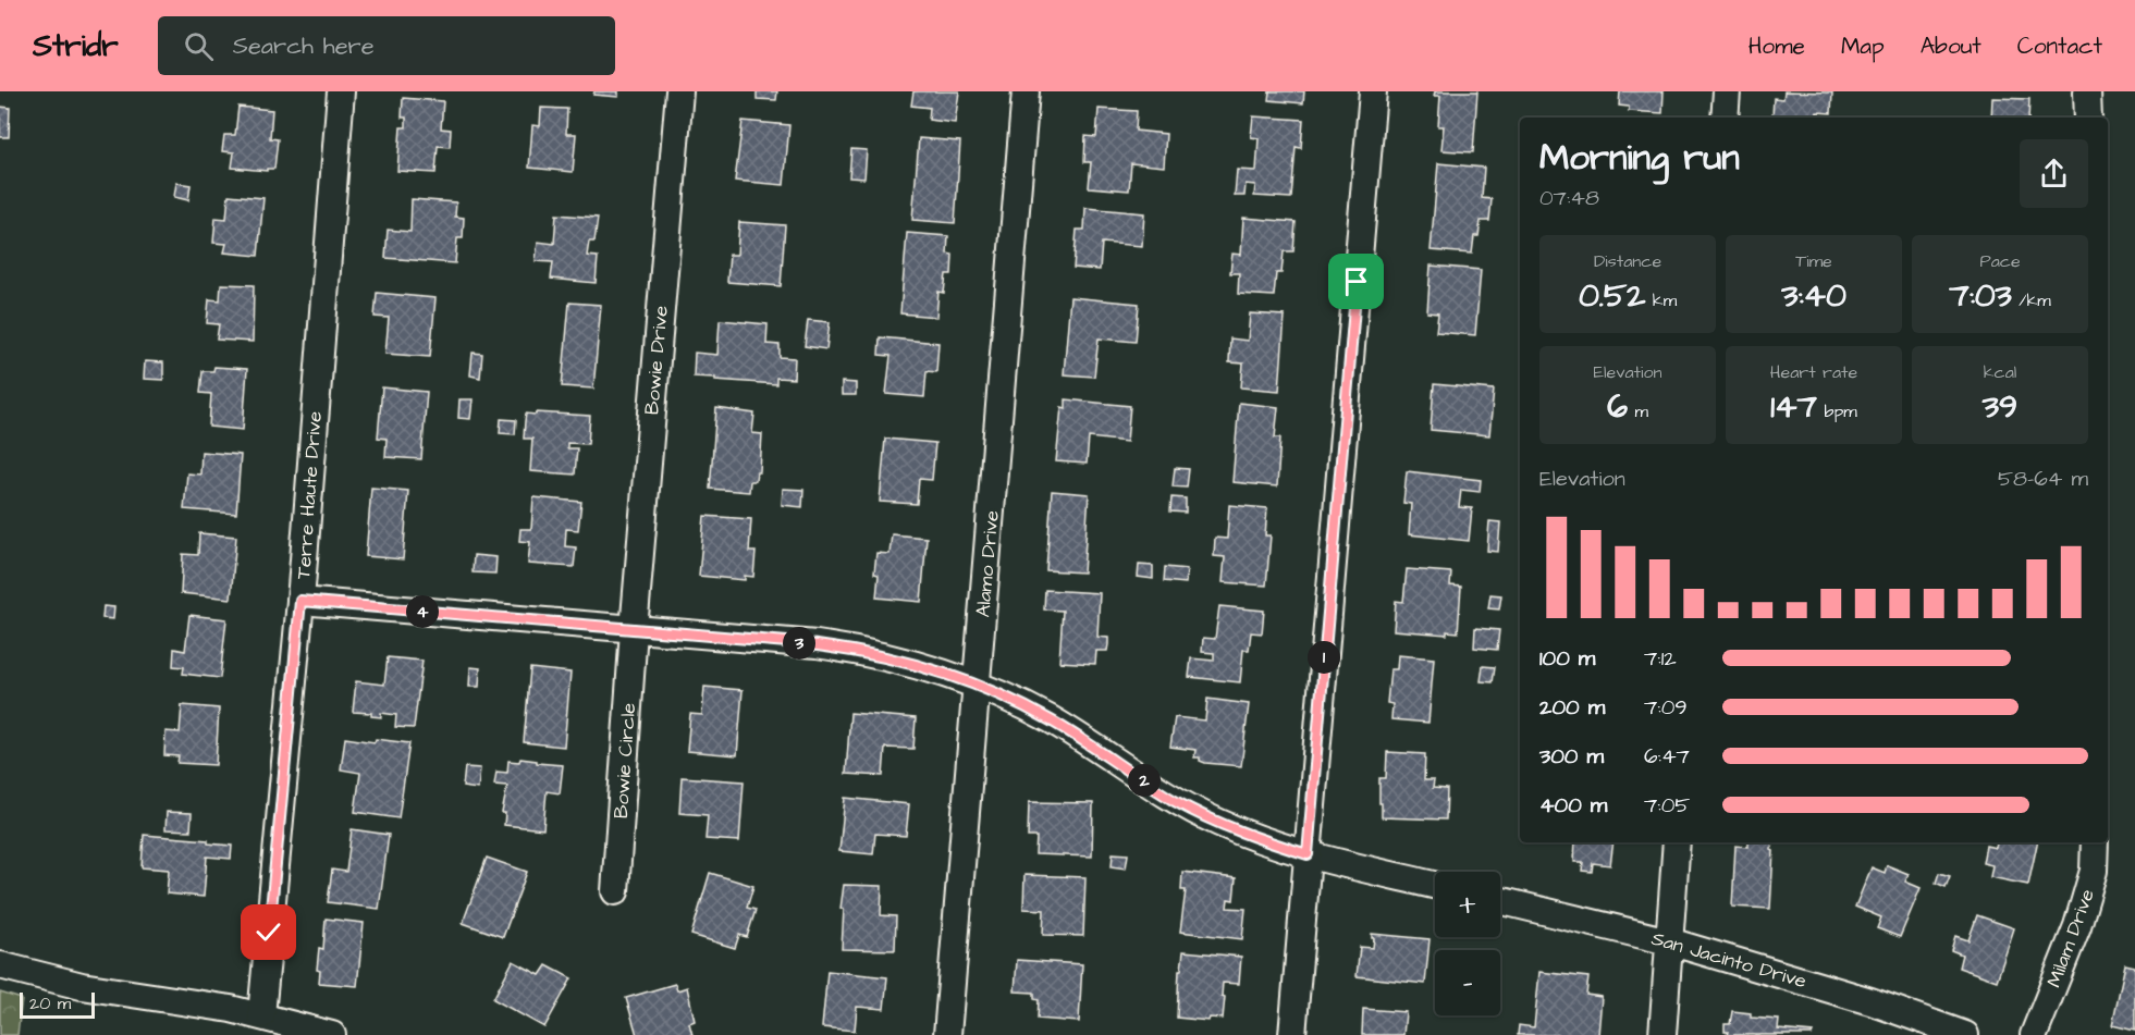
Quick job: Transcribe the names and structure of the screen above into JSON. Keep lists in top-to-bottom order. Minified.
{"streets":{"street":["Bowie Drive","Terre Haute Drive","Alamo Drive","Bowie Circle","Milam Drive","San Jacinto Drive"]},"crossings":[["Bowie Drive","Bowie Circle"]],"scale_bar":"20 m","page":{"header":"Stridr","search":"Search here","nav":["Home","Map","About","Contact"],"heading":["Morning run","07:48"],"stats":[["Distance","0.52 km"],["Time","3:40"],["Pace","7:03 /km"],["Elevation","6 m"],["Heart rate","147 bpm"],["kcal","39"]],"chart":["Elevation","58–64 m"],"pins":["4","3","1","2"],"list":[{"name":"100 m","note":"7:12"},{"name":"200 m","note":"7:09"},{"name":"300 m","note":"6:47"},{"name":"400 m","note":"7:05"}],"map_buttons":["+","−"],"scale":"20 m"}}
